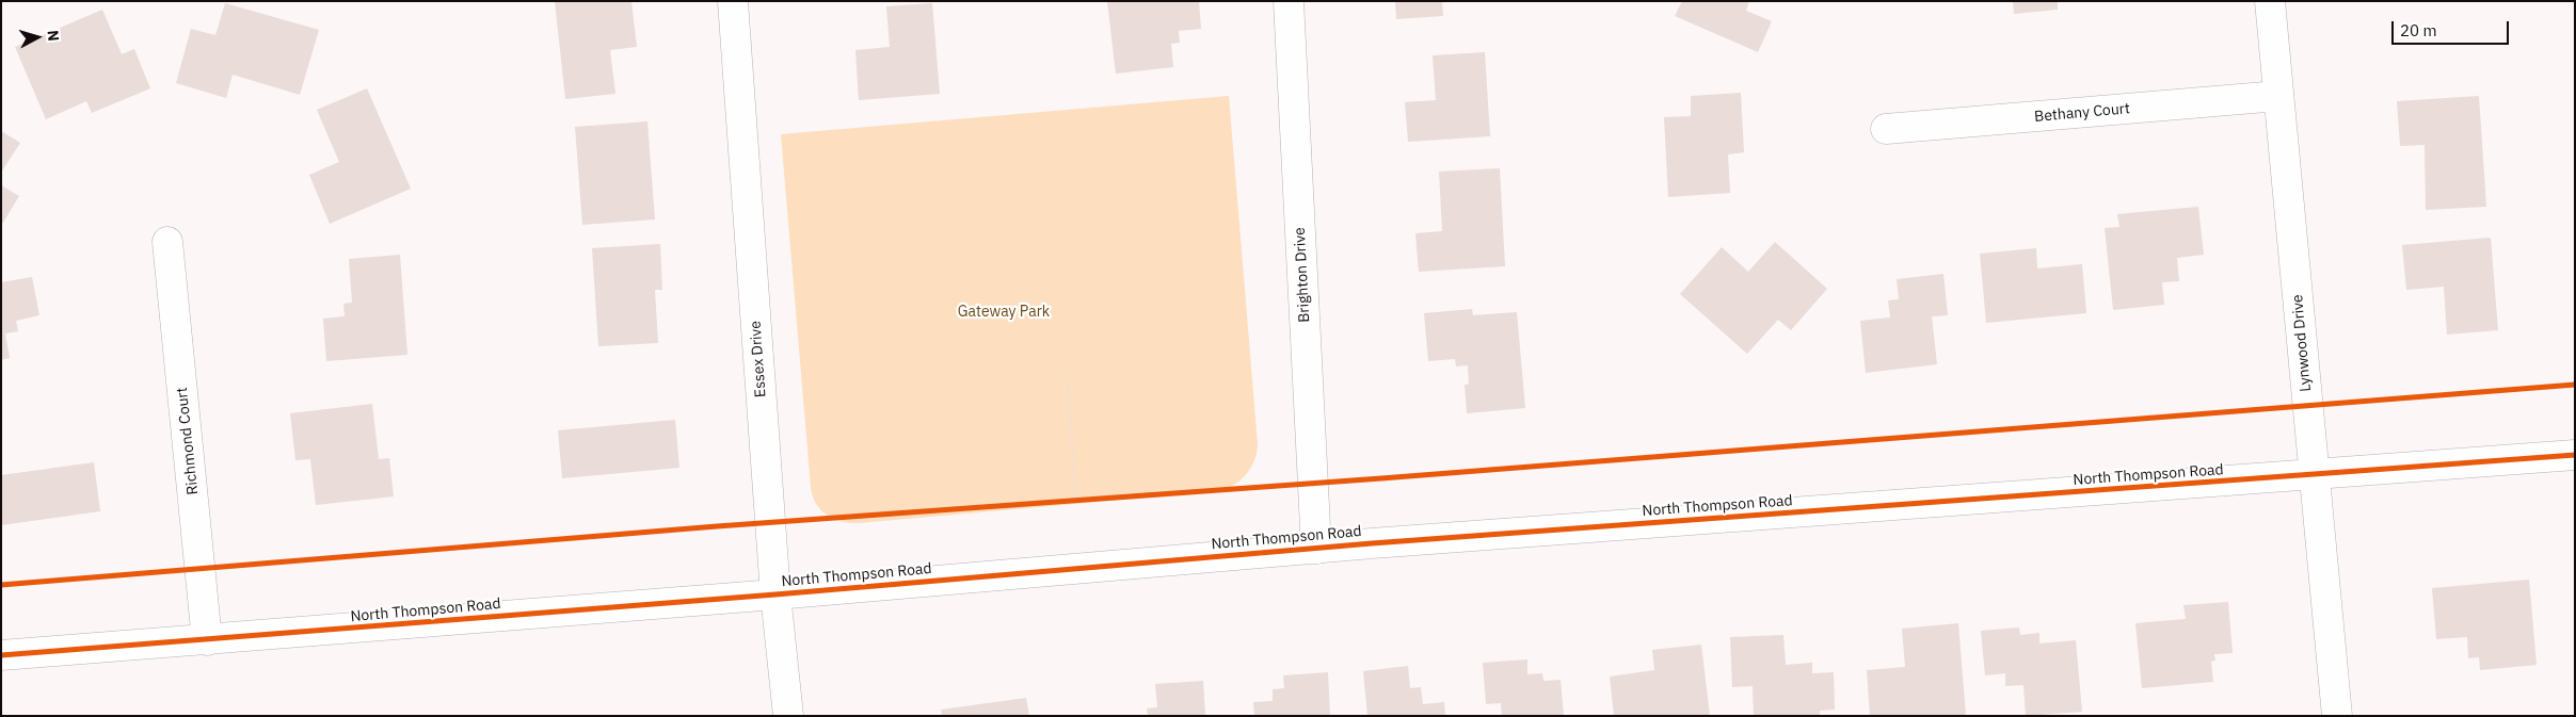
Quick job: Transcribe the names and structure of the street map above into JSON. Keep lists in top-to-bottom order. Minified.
{"streets":{"street":["Bethany Court","Brighton Drive","Lynwood Drive","Essex Drive","Richmond Court","North Thompson Road"]},"crossings":[["Bethany Court","Lynwood Drive"],["Brighton Drive","North Thompson Road"],["Lynwood Drive","North Thompson Road"],["Essex Drive","North Thompson Road"],["Richmond Court","North Thompson Road"]],"parks":["Gateway Park"],"scale_bar":"20 m","north":"right"}
